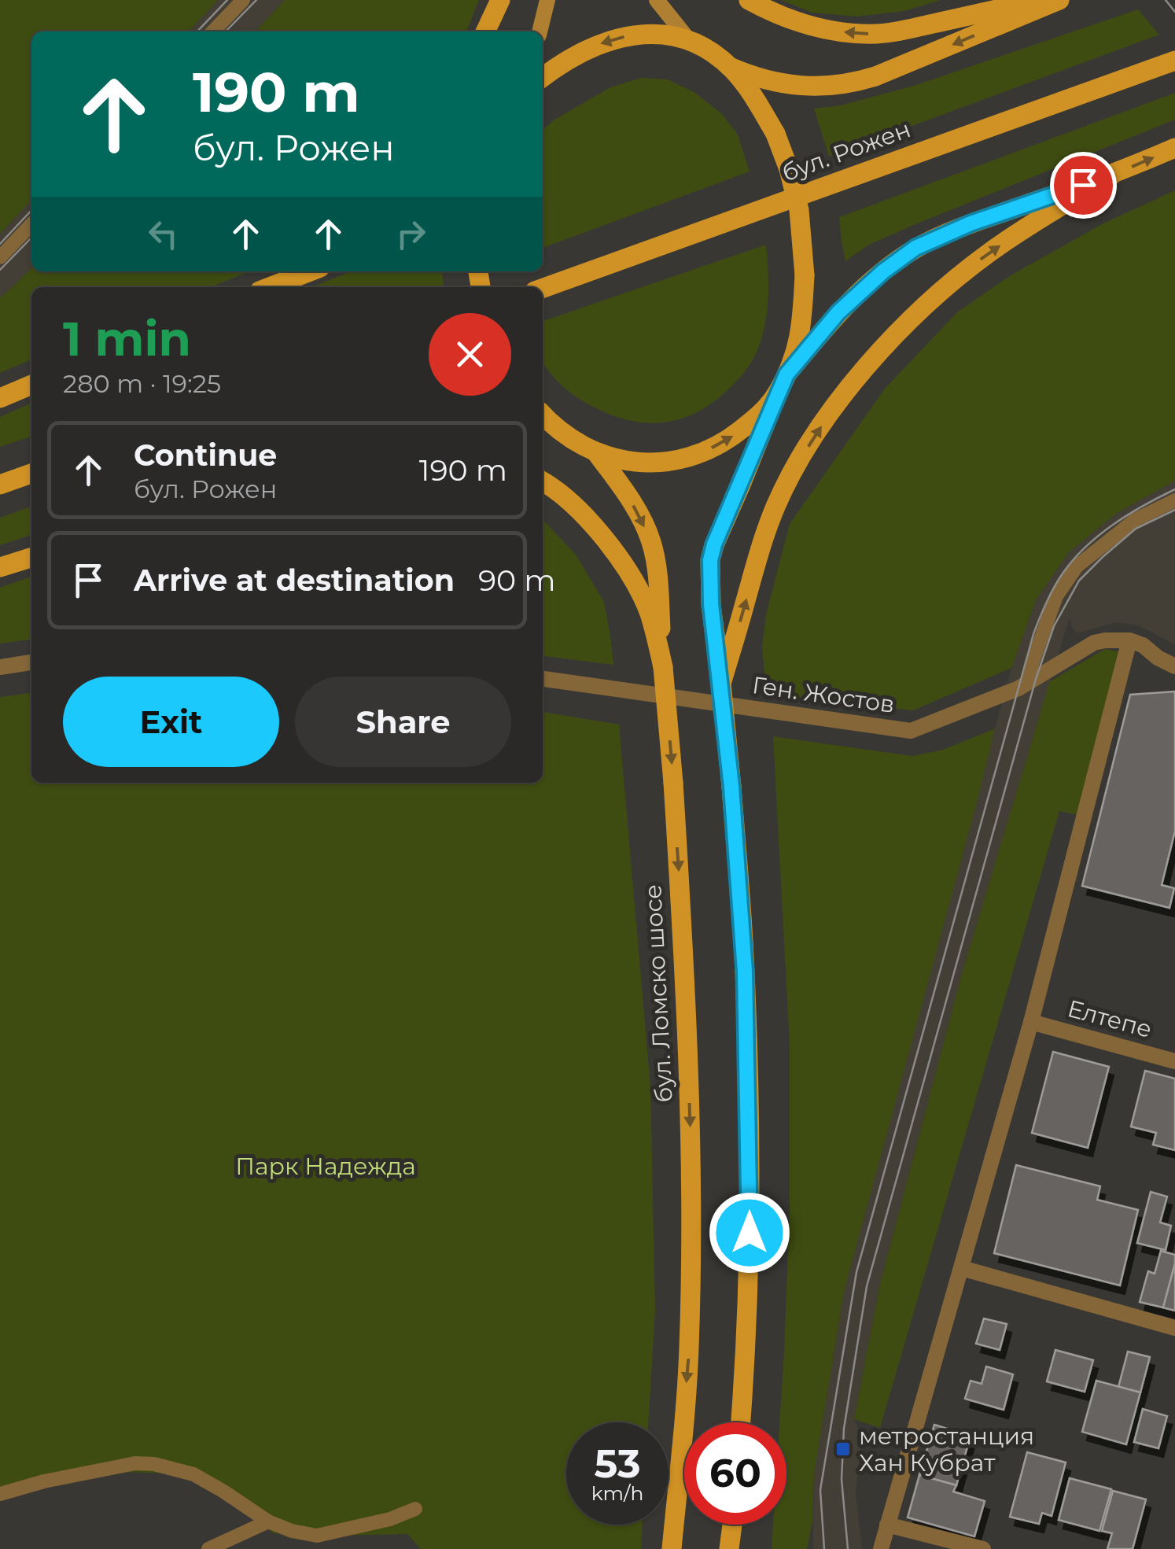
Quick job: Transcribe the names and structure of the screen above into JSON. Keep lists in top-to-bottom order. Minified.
{"streets":{"main road":["бул. Рожен","бул. Ломско шосе"],"street":["Ген. Жостов","Елтепе"]},"parks":["Парк Надежда"],"places":{"transit":["метростанция Хан Кубрат"]},"page":{"turn":["190 m","бул. Рожен"],"heading":["1 min","280 m · 19:25"],"list":[{"name":"Continue","note":"бул. Рожен","value":"190 m"},{"name":"Arrive at destination","value":"90 m"}],"buttons":["Exit","Share"],"speed":"53 km/h","limit":"60"}}
